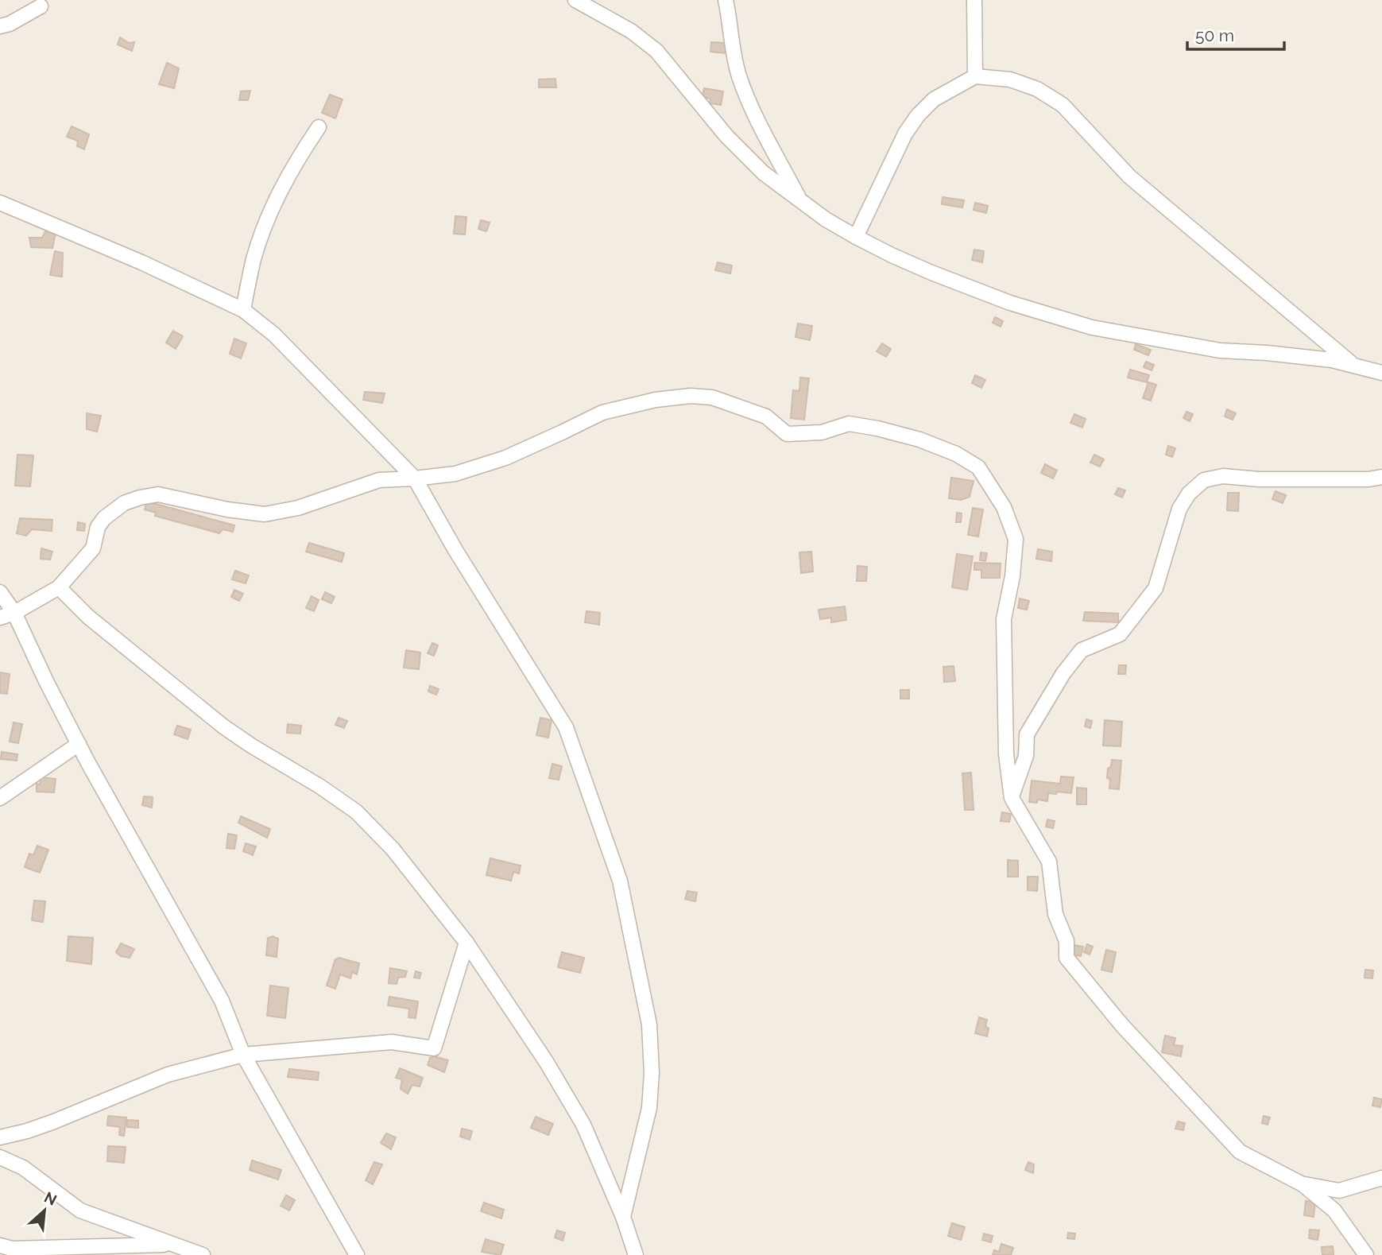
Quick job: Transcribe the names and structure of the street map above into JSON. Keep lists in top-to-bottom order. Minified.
{"scale_bar":"50 m","north":"top right"}
